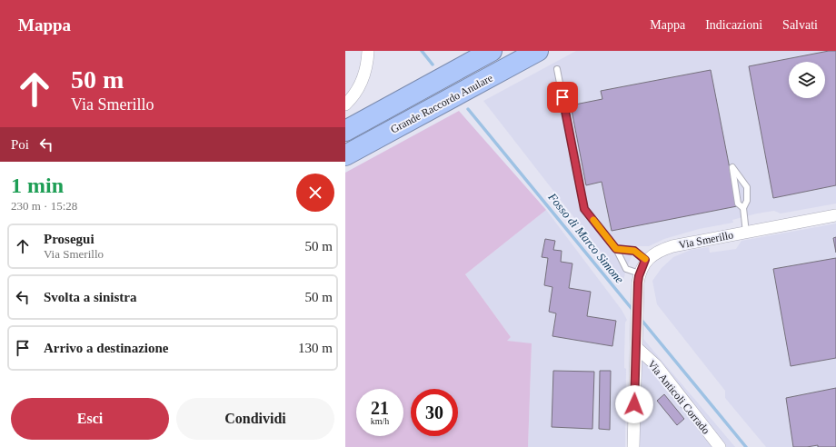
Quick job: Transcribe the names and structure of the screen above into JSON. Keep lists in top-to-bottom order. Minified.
{"streets":{"highway":["Grande Raccordo Anulare"],"street":["Via Smerillo","Via Anticoli Corrado"]},"crossings":[["Via Smerillo","Via Anticoli Corrado"]],"water":["Fosso di Marco Simone"],"page":{"header":"Mappa","nav":["Mappa","Indicazioni","Salvati"],"turn":["50 m","Via Smerillo"],"then":"Poi","heading":["1 min","230 m · 15:28"],"list":[{"name":"Prosegui","note":"Via Smerillo","value":"50 m"},{"name":"Svolta a sinistra","value":"50 m"},{"name":"Arrivo a destinazione","value":"130 m"}],"speed":"21 km/h","limit":"30","buttons":["Esci","Condividi"]}}
